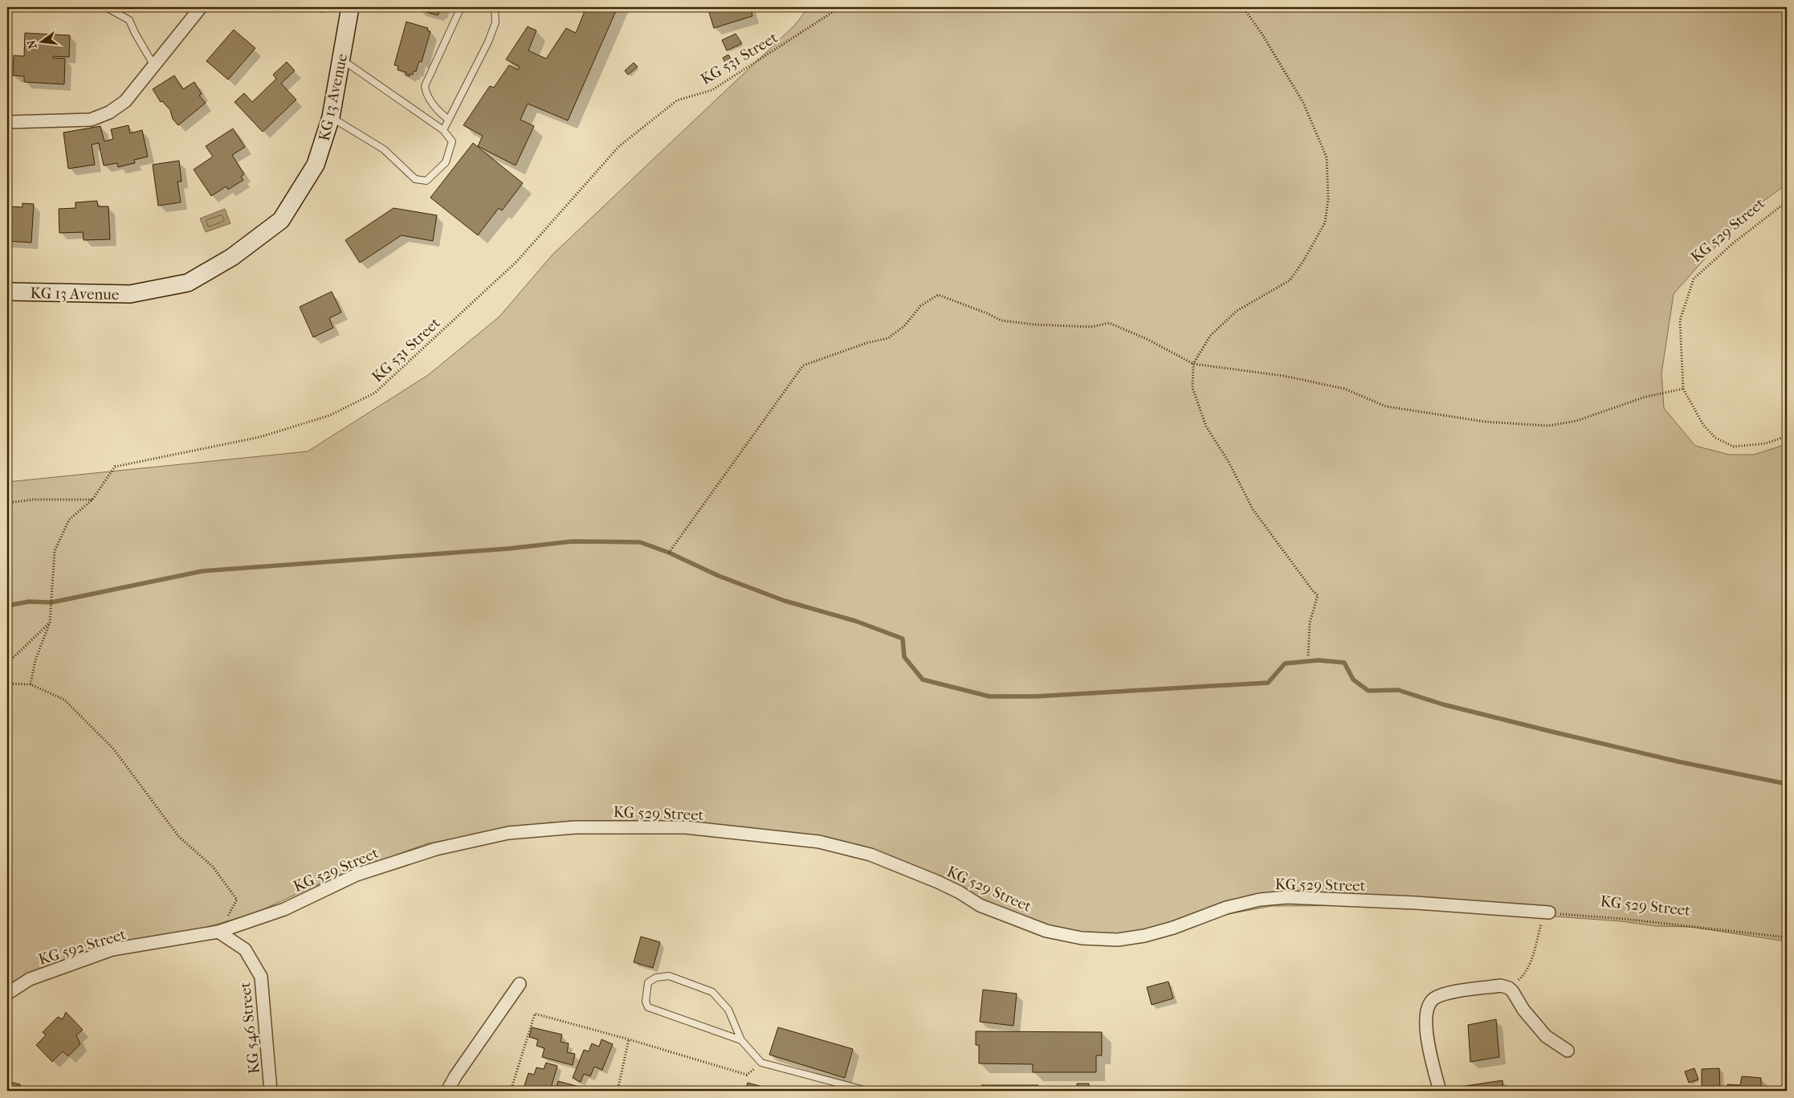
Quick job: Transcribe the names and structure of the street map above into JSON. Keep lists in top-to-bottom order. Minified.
{"streets":{"street":["KG 13 Avenue","KG 529 Street","KG 592 Street","KG 546 Street"],"path":["KG 531 Street"]},"crossings":[["KG 529 Street","KG 592 Street"],["KG 529 Street","KG 546 Street"],["KG 592 Street","KG 546 Street"]],"north":"left"}
